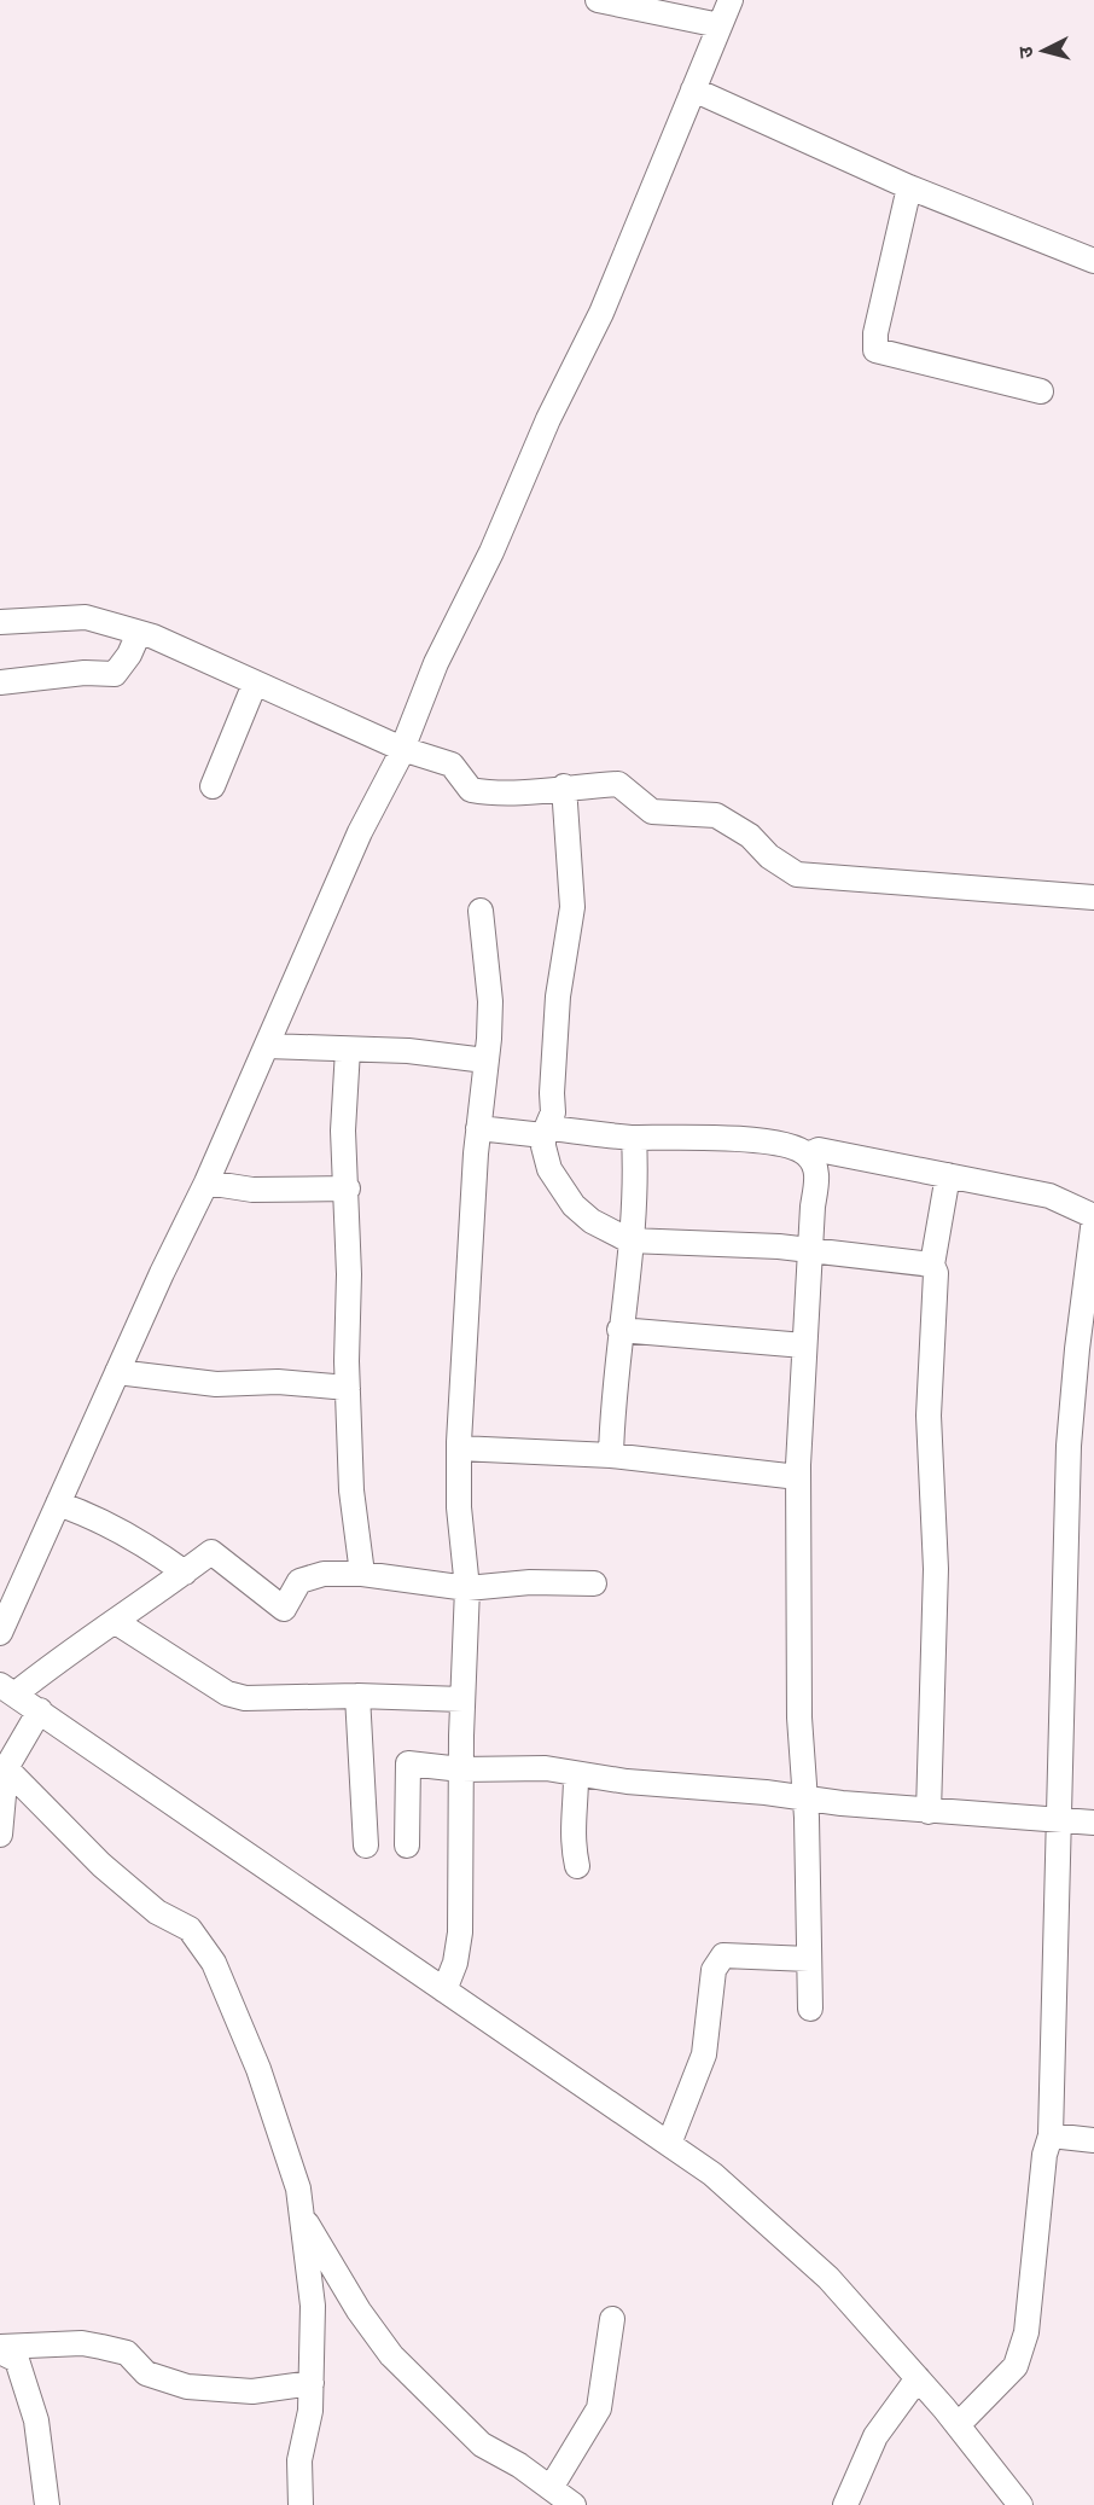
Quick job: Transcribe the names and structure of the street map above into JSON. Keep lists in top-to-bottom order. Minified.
{"north":"left"}
